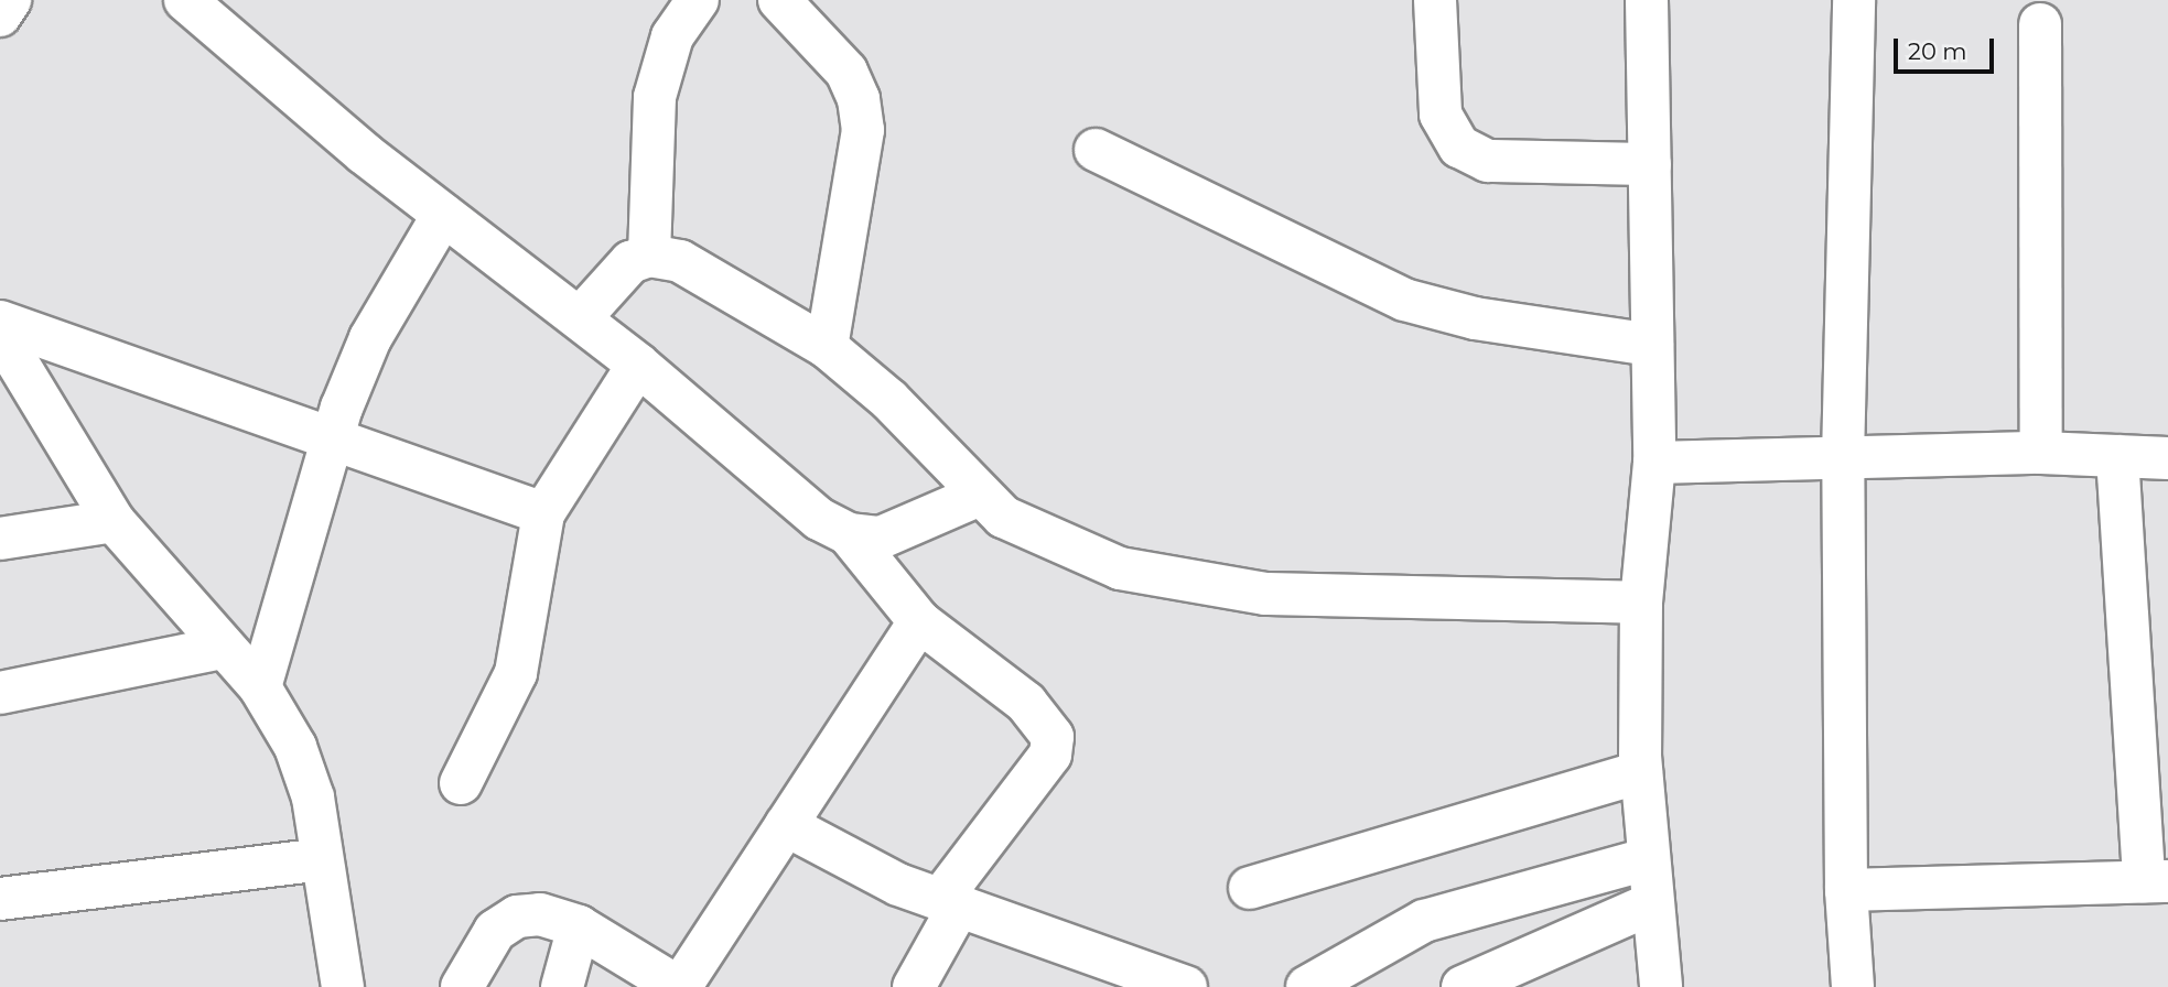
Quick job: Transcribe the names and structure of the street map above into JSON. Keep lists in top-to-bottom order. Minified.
{"scale_bar":"20 m"}
